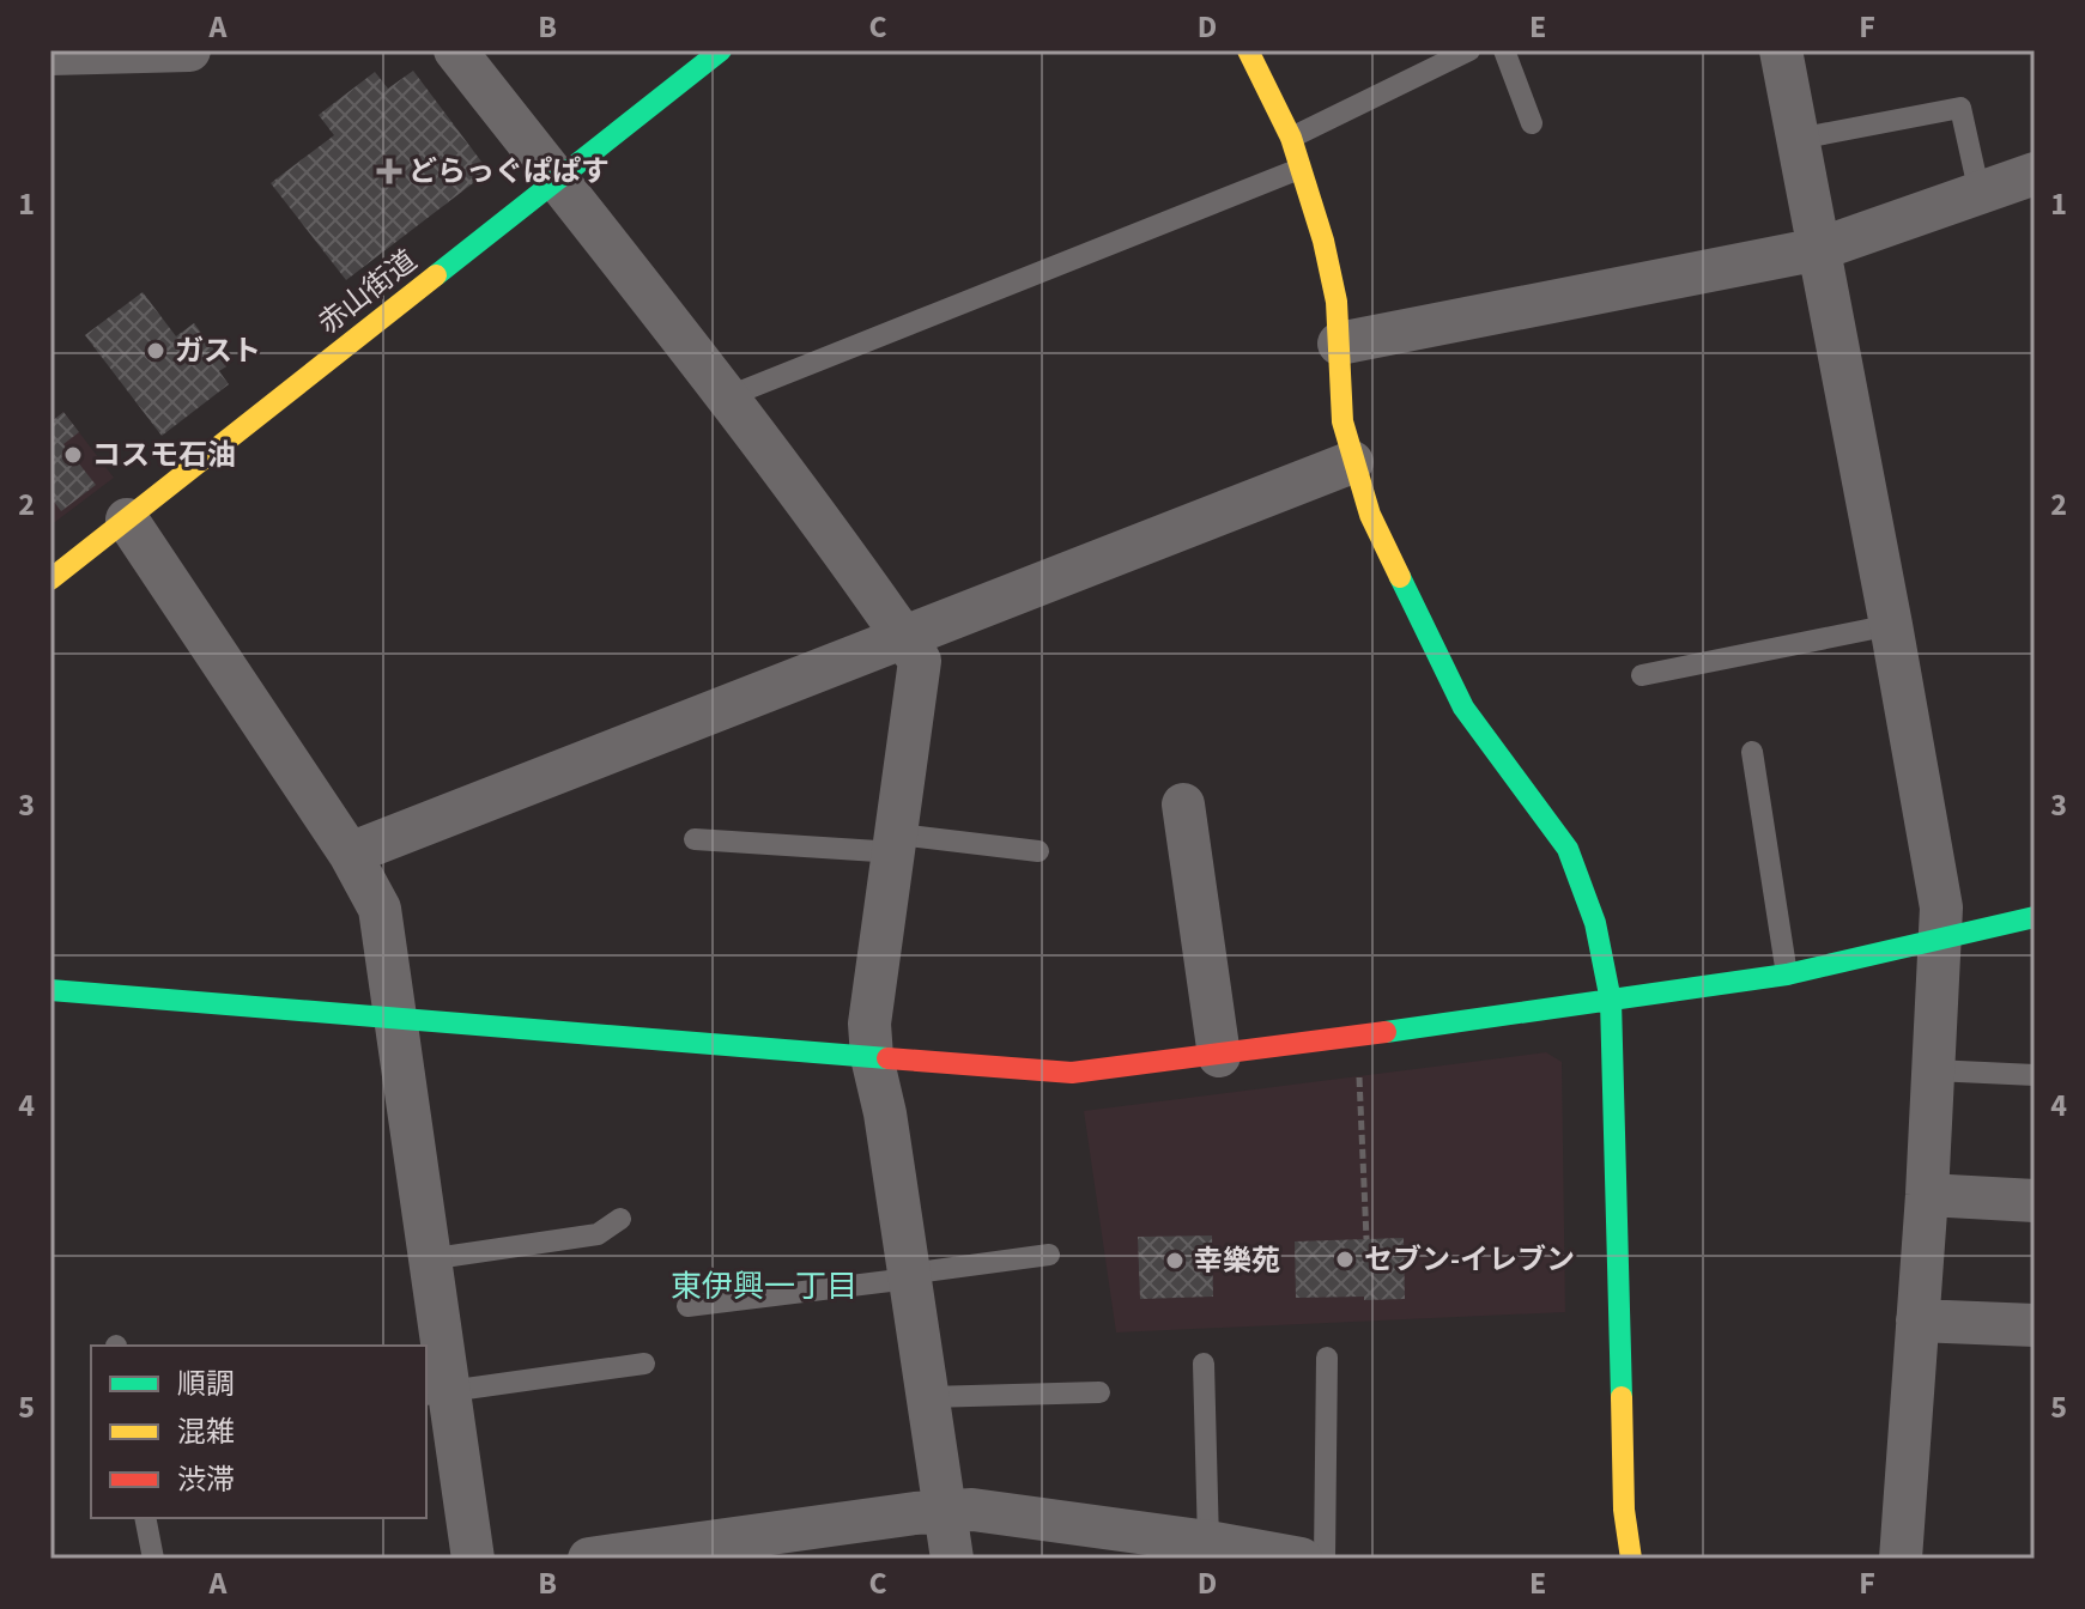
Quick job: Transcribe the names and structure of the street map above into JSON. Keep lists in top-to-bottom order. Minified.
{"streets":{"street":["赤山街道"]},"districts":["東伊興一丁目"],"places":{"health":["どらっぐぱぱす"],"other":["ガスト","コスモ石油","セブン-イレブン","幸樂苑"]},"legend":["順調","混雑","渋滞"],"grid":{"columns":["A","B","C","D","E","F"],"rows":["1","2","3","4","5"]}}
